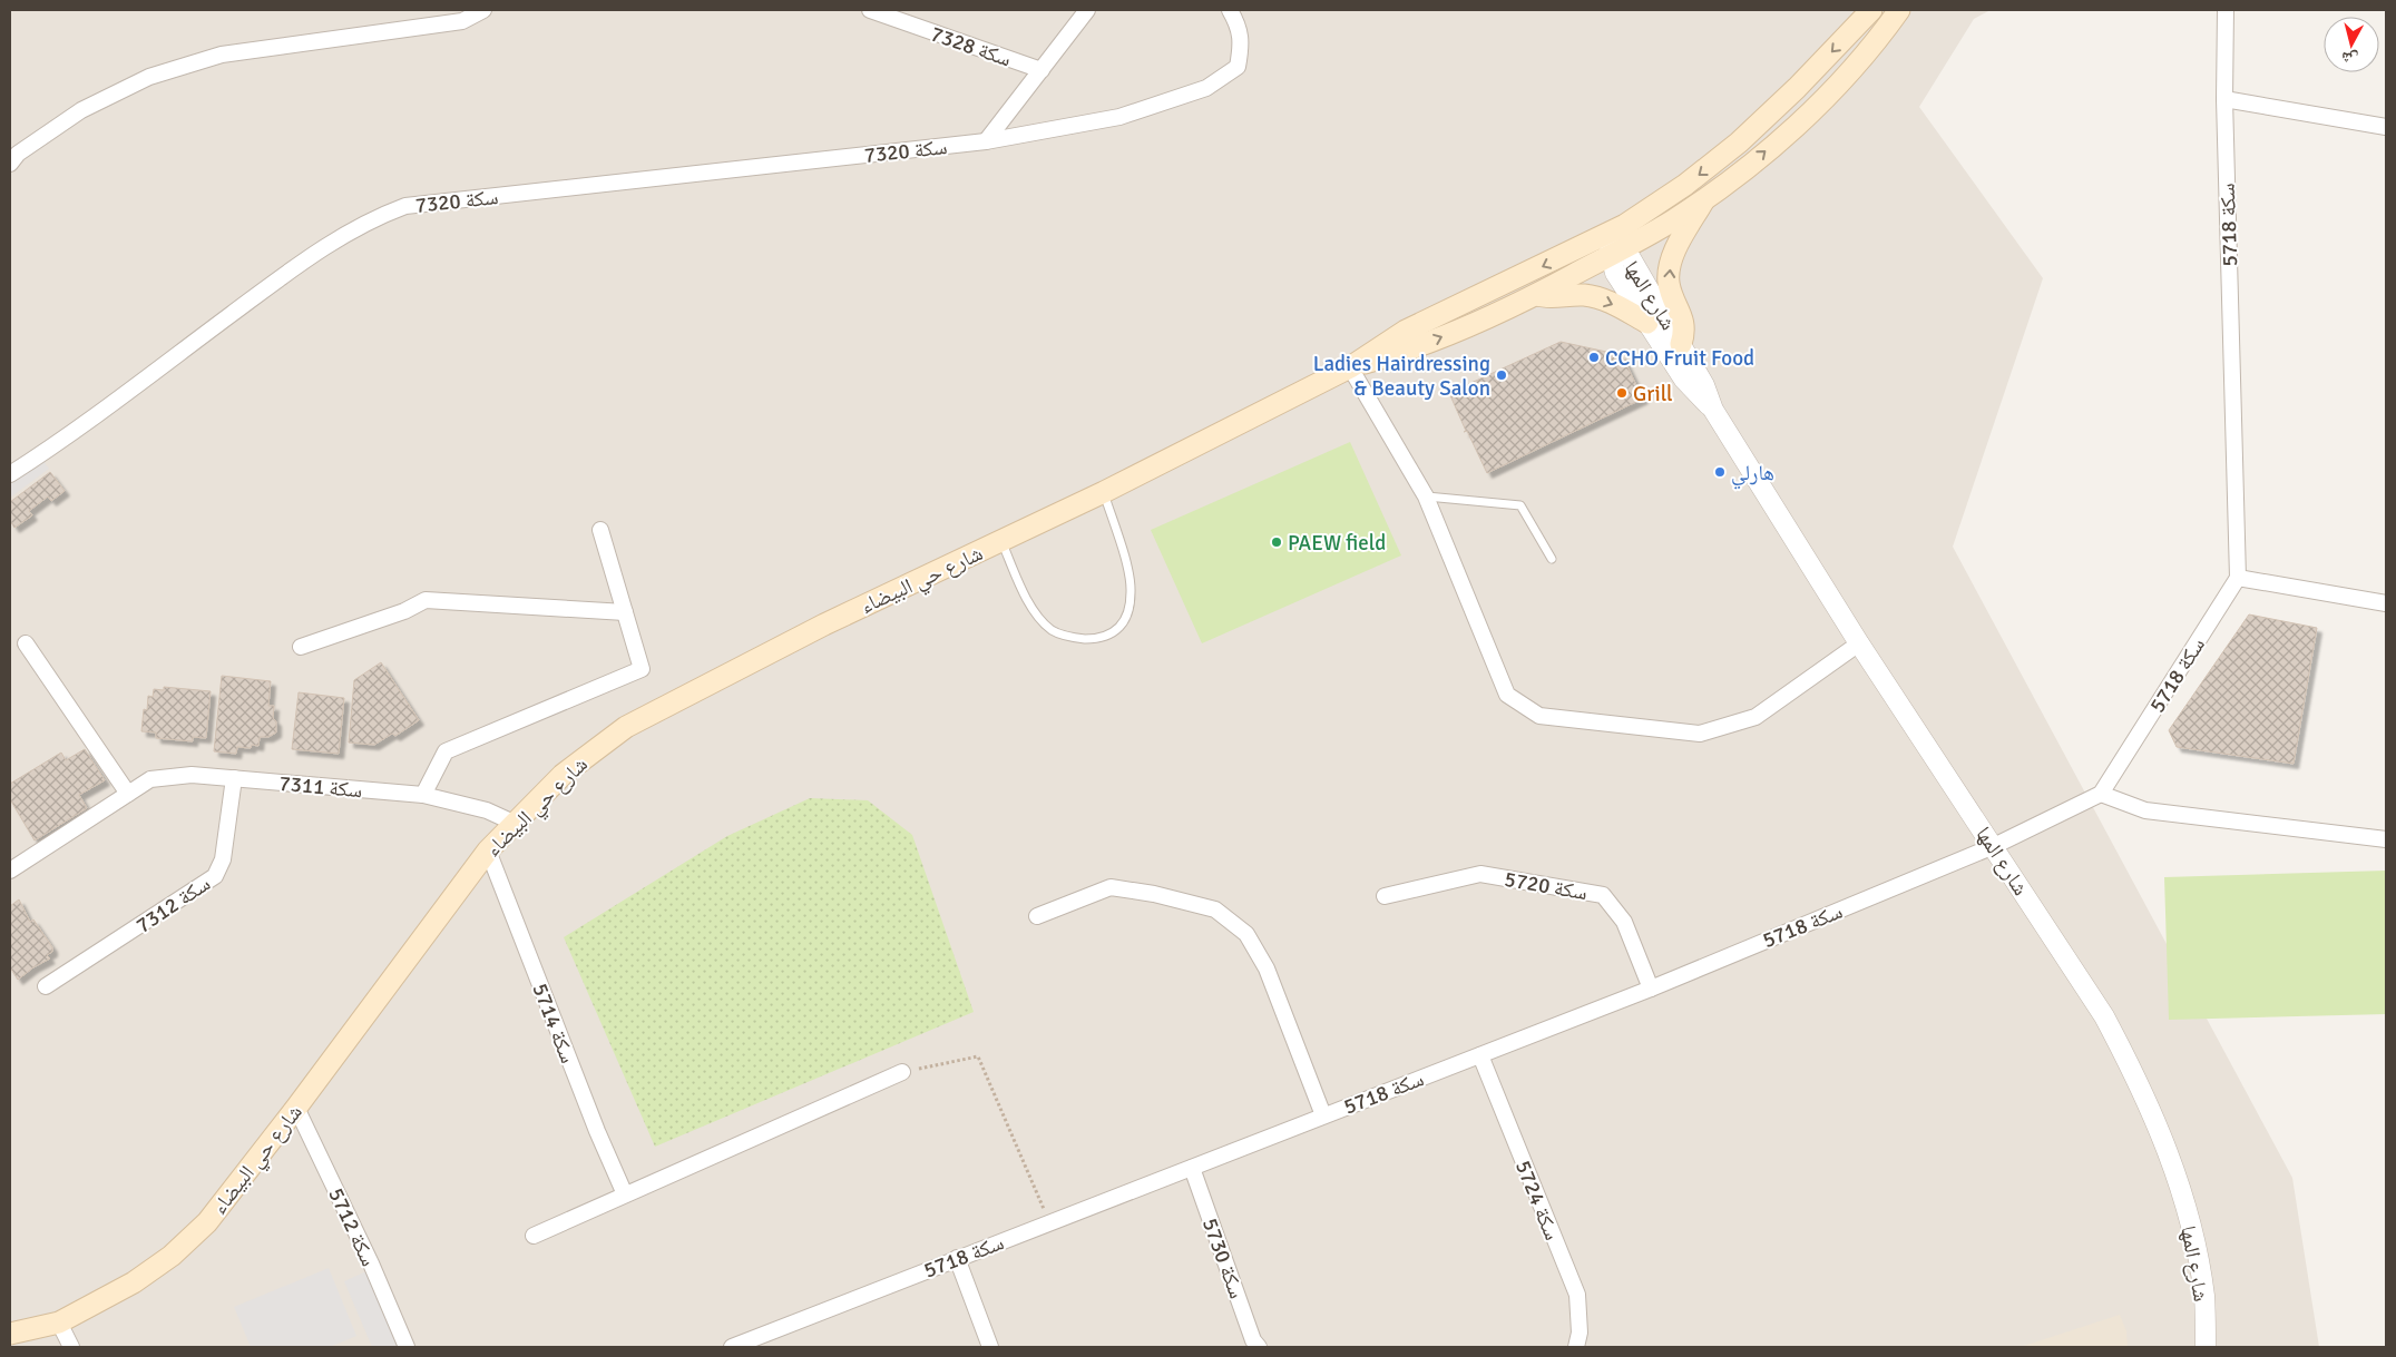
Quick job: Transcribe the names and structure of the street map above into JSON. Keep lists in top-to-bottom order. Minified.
{"streets":{"main road":["شارع حي البيضاء"],"street":["سكة 7328","سكة 7320","سكة 5718","شارع المها","سكة 7311","سكة 5720","سكة 7312","سكة 5714","سكة 5724","سكة 5712","سكة 5730"]},"crossings":[["سكة 5718","شارع المها"],["سكة 5718","سكة 5720"],["سكة 5718","سكة 5724"],["سكة 5718","سكة 5730"],["شارع حي البيضاء","سكة 7311"],["شارع حي البيضاء","سكة 5714"],["شارع حي البيضاء","سكة 5712"],["سكة 7311","سكة 7312"]],"places":["CCHO Fruit Food","Ladies Hairdressing & Beauty Salon","Grill","هارلي","PAEW field"],"north":"bottom"}
